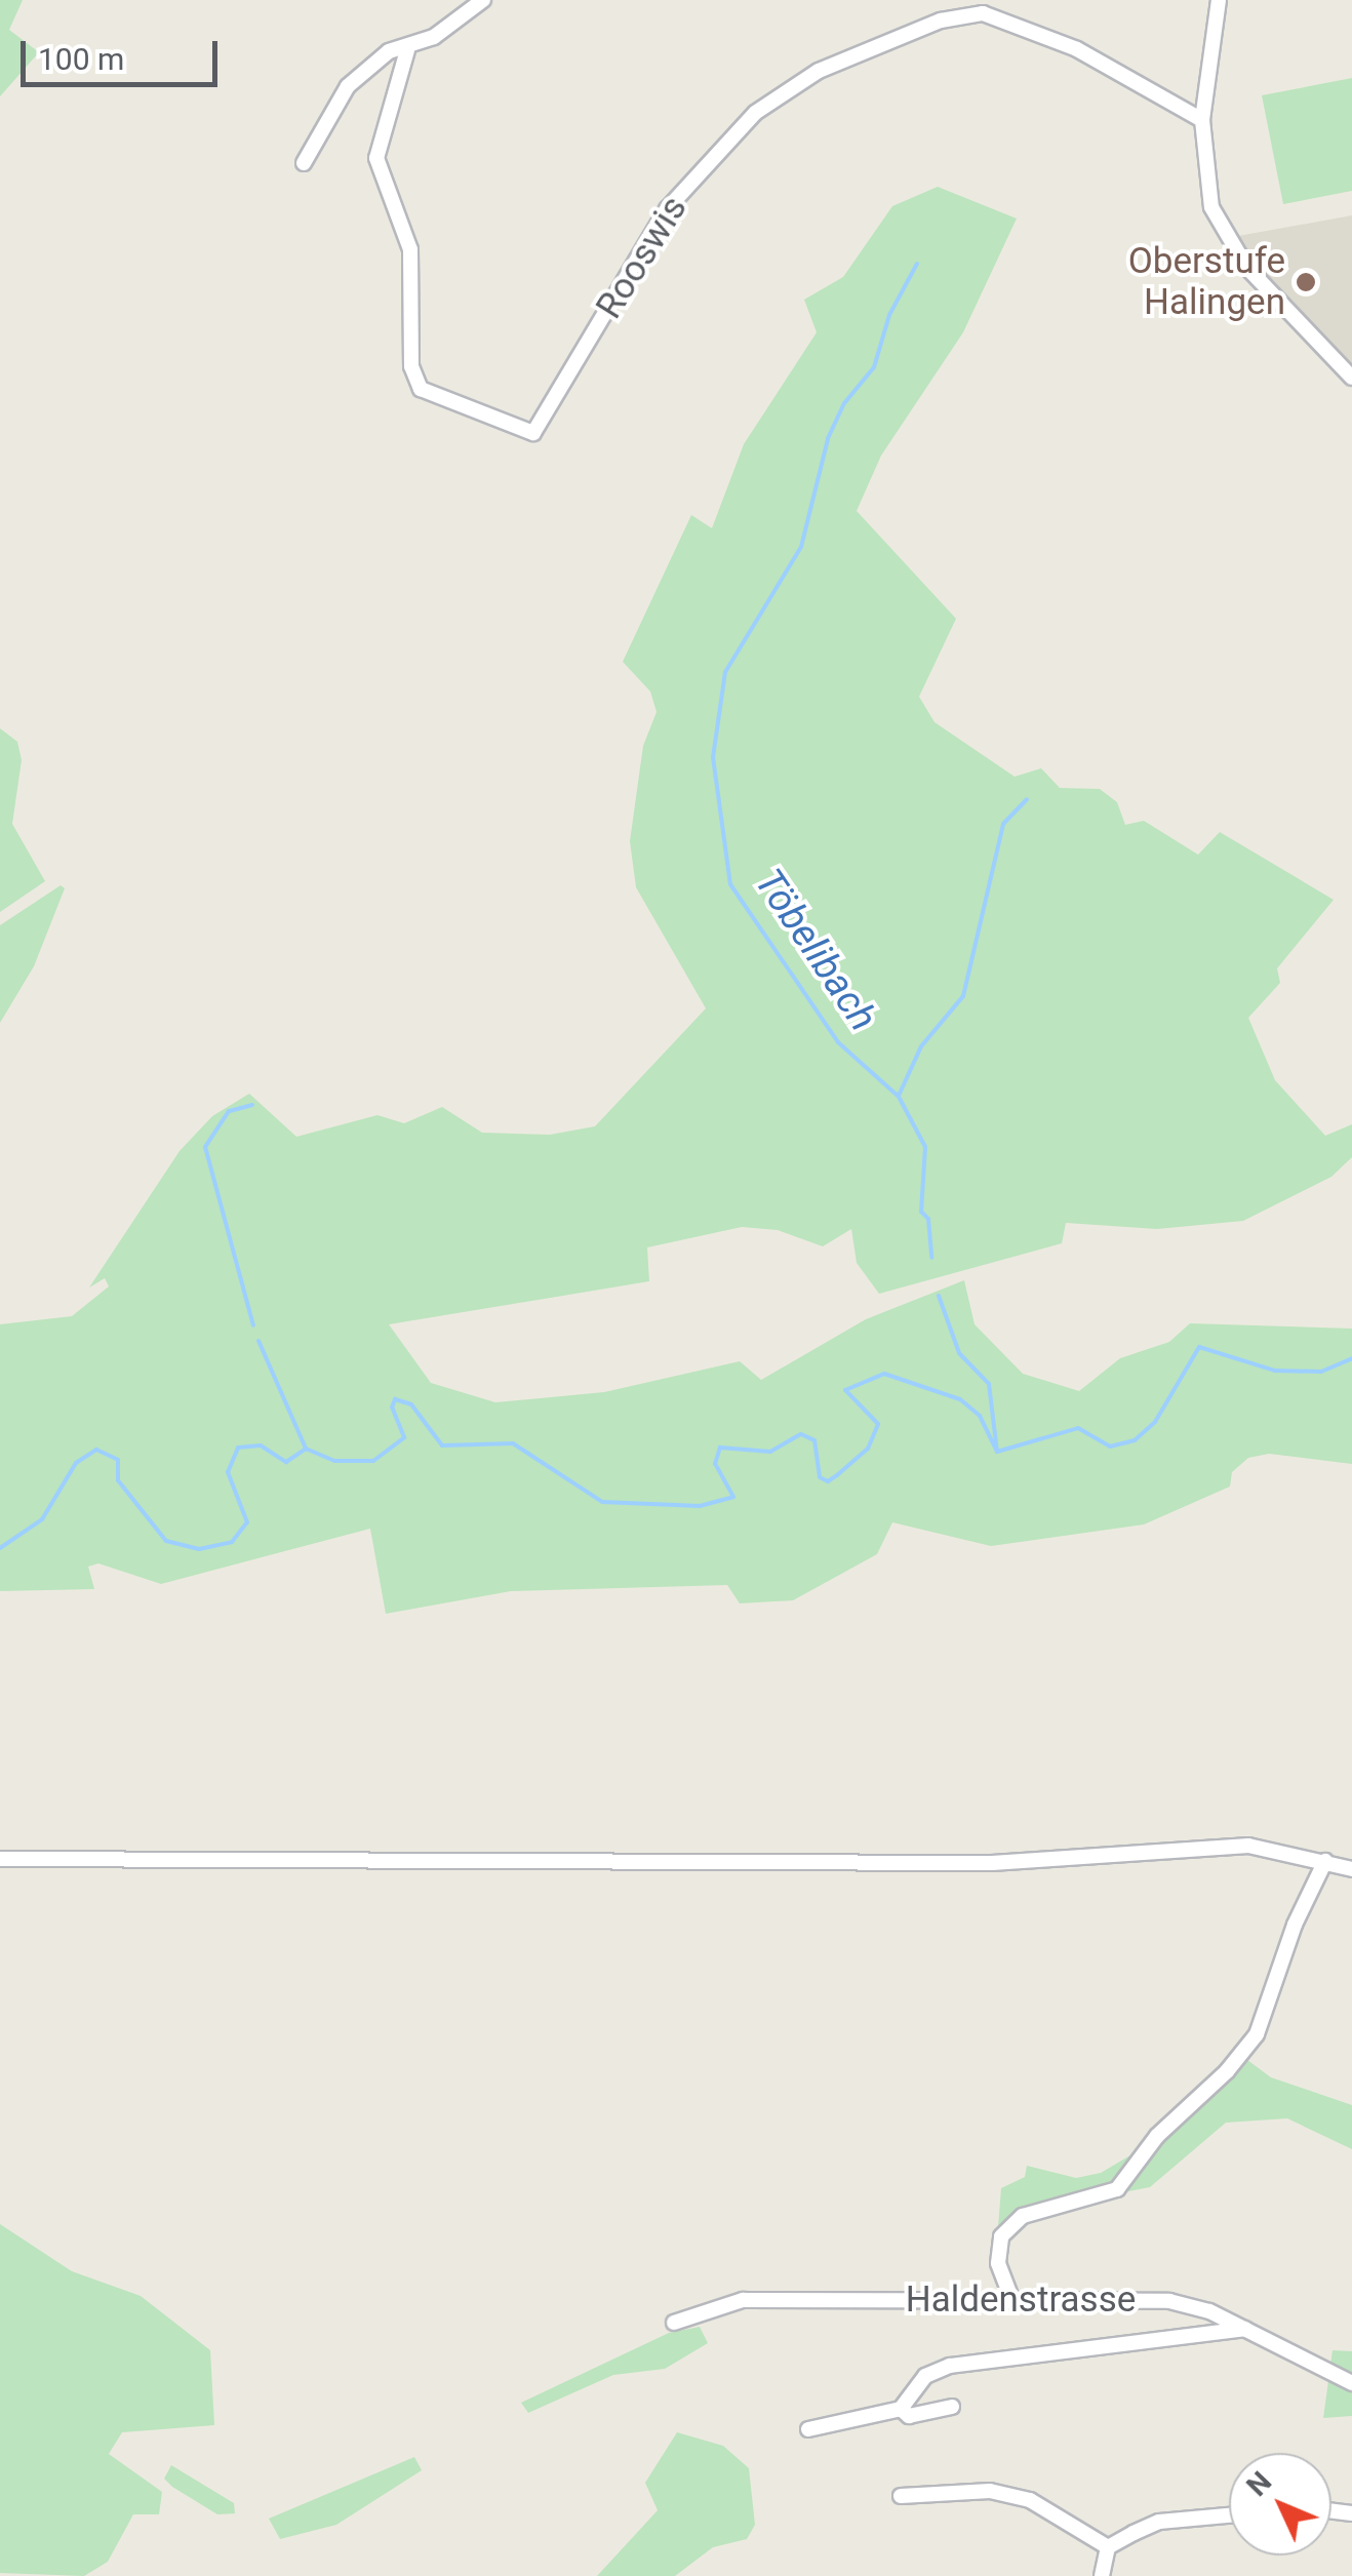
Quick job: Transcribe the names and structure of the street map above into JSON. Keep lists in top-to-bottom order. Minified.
{"streets":{"street":["Rooswis","Haldenstrasse"]},"water":["Töbelibach"],"places":["Oberstufe Halingen"],"scale_bar":"100 m","north":"top left"}
